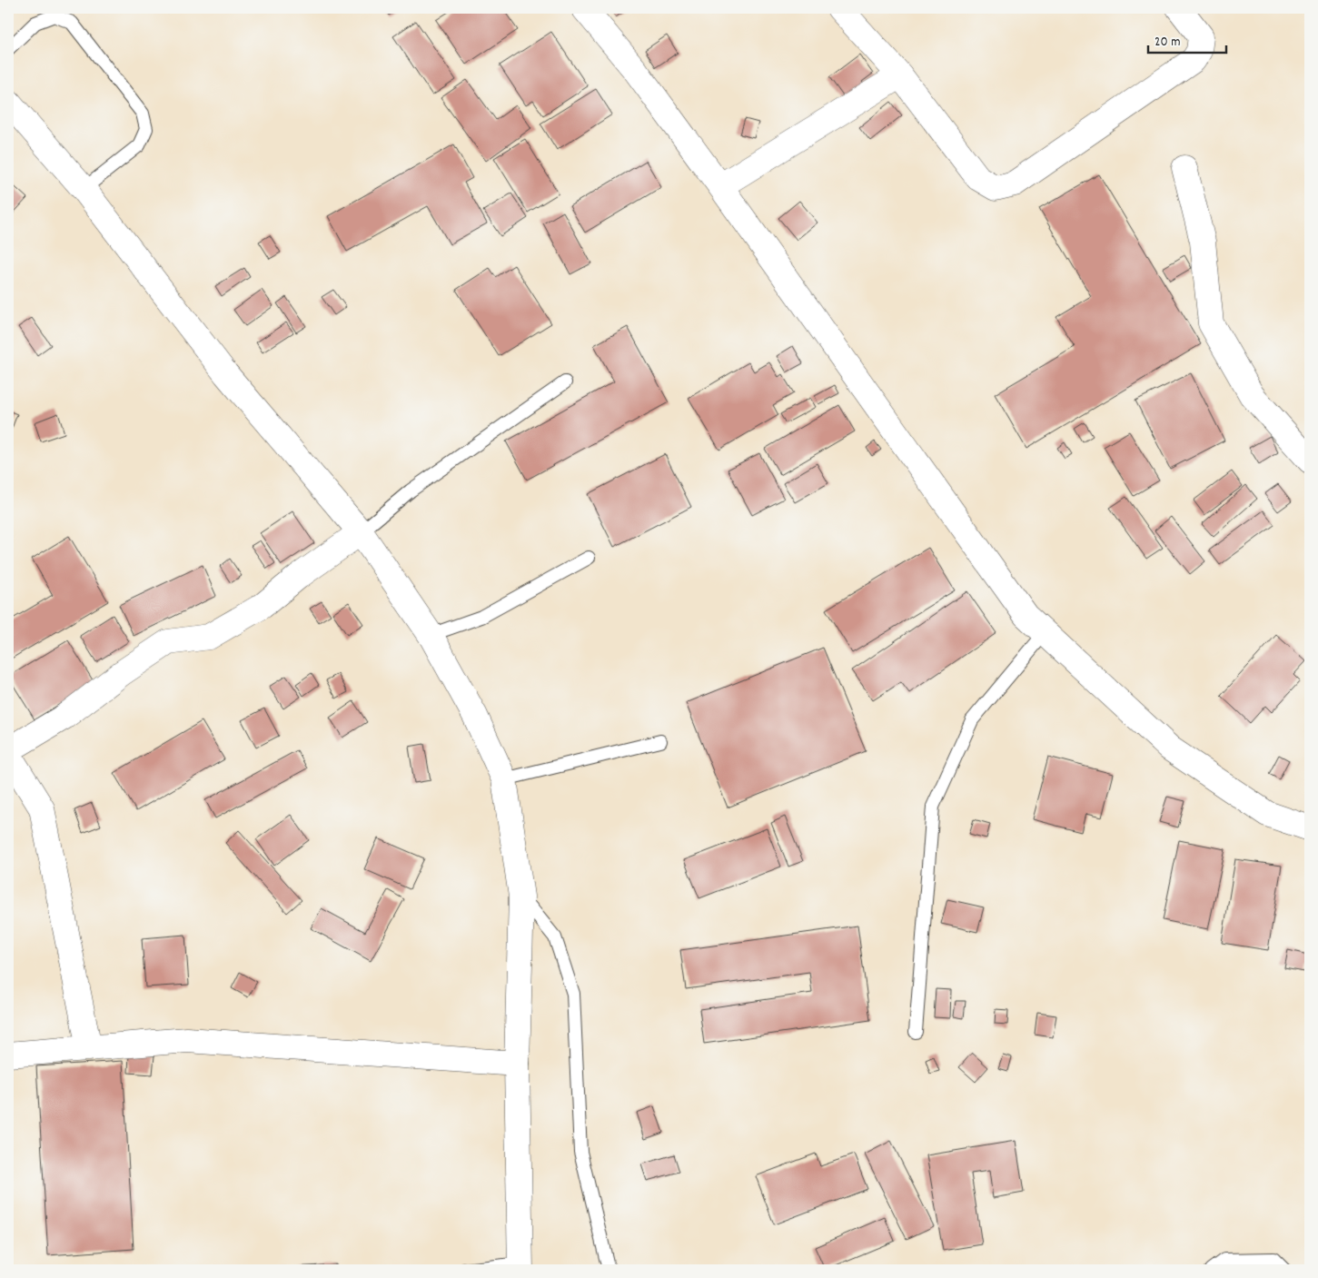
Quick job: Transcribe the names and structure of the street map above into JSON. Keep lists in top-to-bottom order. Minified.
{"scale_bar":"20 m"}
